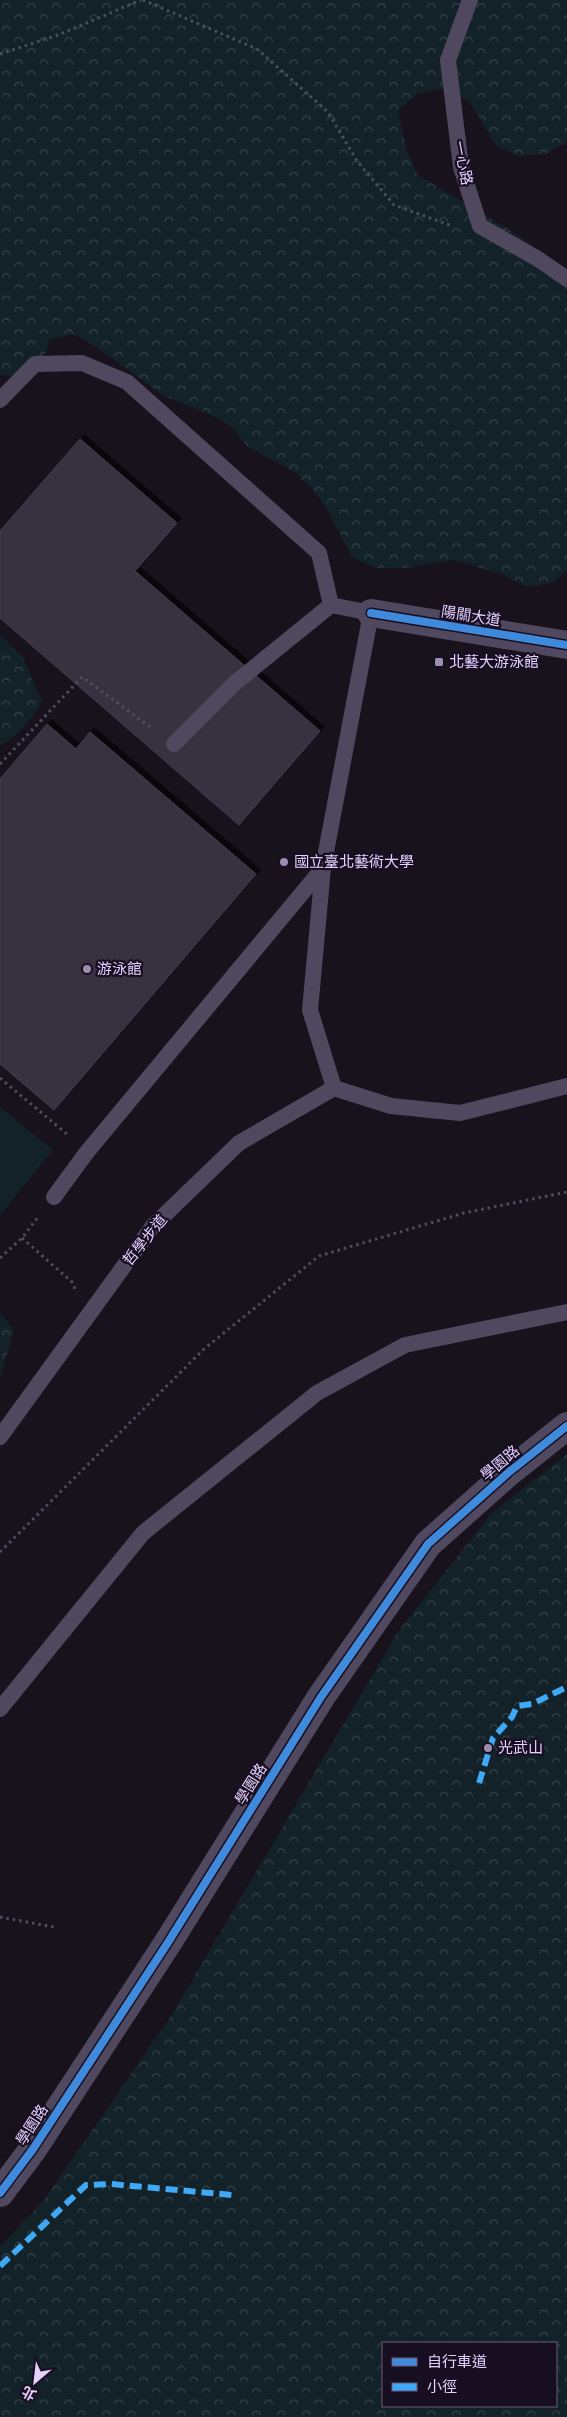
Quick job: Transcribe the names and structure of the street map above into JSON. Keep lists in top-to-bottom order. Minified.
{"streets":{"street":["陽關大道","學園路"],"lane":["一心路","哲學步道"]},"places":{"transit":["北藝大游泳館"],"other":["國立臺北藝術大學","游泳館","光武山"]},"legend":["自行車道","小徑"],"north":"bottom left"}
